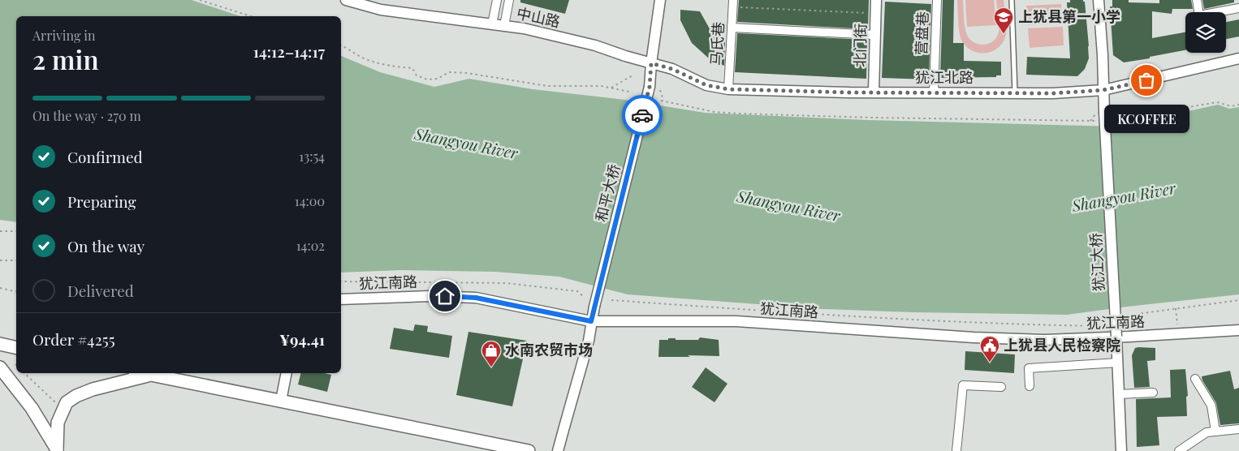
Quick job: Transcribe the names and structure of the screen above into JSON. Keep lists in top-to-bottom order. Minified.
{"streets":{"street":["中山路","营盘巷","马氏巷","北门街","犹江北路","和平大桥","犹江大桥","犹江南路"]},"crossings":[["中山路","犹江北路"],["中山路","和平大桥"],["营盘巷","犹江北路"],["马氏巷","犹江北路"],["北门街","犹江北路"],["犹江北路","和平大桥"],["犹江北路","犹江大桥"],["和平大桥","犹江南路"],["犹江大桥","犹江南路"]],"water":["Shangyou River"],"places":{"school or university":["上犹县第一小学"],"other":["KCOFFEE"],"public building":["上犹县人民检察院"],"shop":["水南农贸市场"]},"page":{"heading":["2 min","Arriving in","14:12–14:17"],"panel":["Order #4255","¥94.41"],"bar":"On the way · 270 m","bubble":"KCOFFEE","list":[["Confirmed","13:54"],["Preparing","14:00"],["On the way","14:02"],"Delivered"]}}
